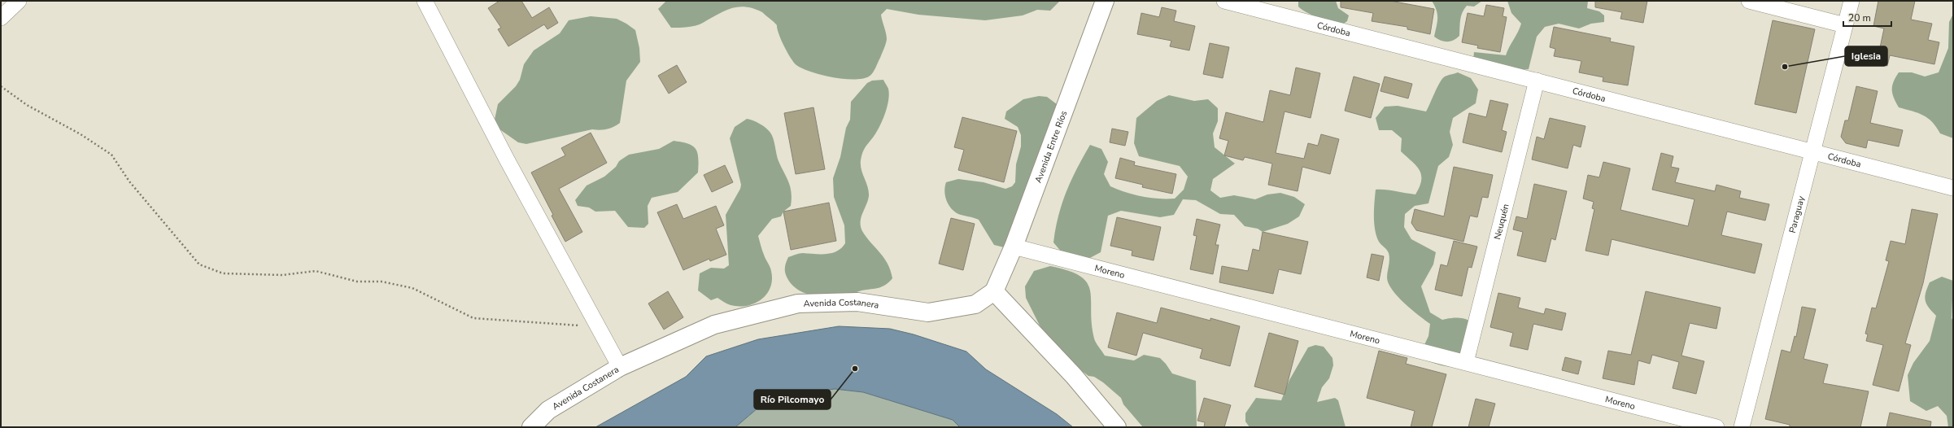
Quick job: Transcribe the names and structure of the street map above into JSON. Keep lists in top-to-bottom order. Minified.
{"streets":{"street":["Córdoba","Avenida Entre Ríos","Paraguay","Neuquén","Moreno","Avenida Costanera"]},"crossings":[["Córdoba","Paraguay"],["Córdoba","Neuquén"],["Avenida Entre Ríos","Moreno"],["Avenida Entre Ríos","Avenida Costanera"],["Neuquén","Moreno"]],"places":["Iglesia","Río Pilcomayo"],"scale_bar":"20 m"}
